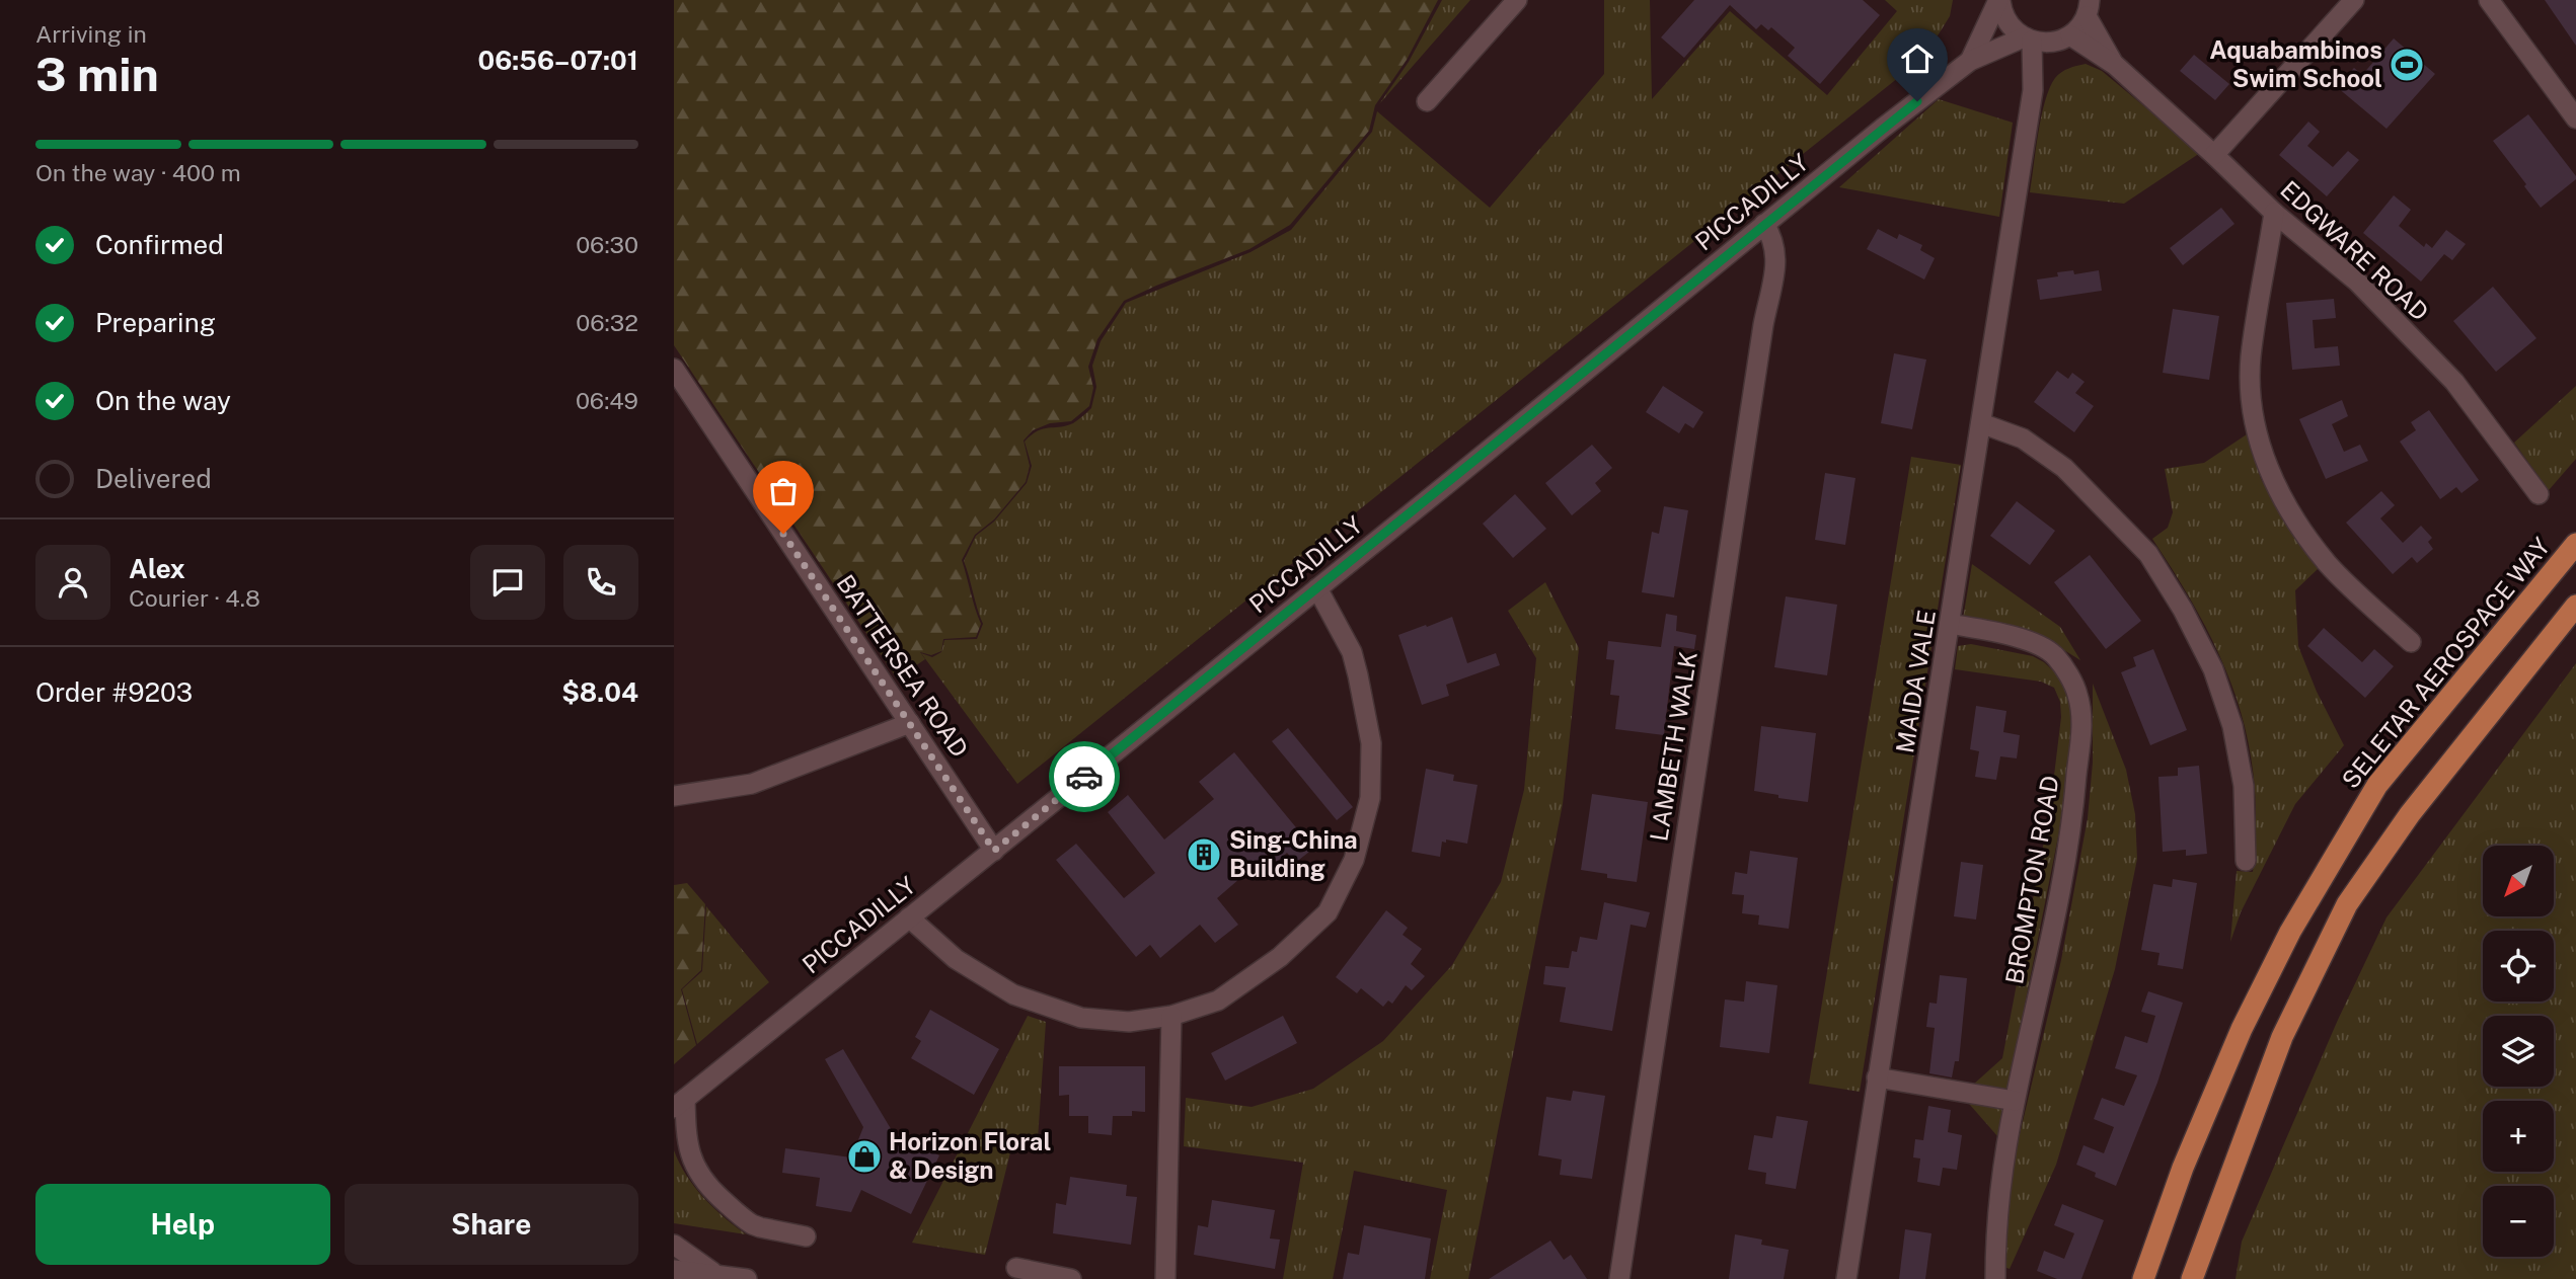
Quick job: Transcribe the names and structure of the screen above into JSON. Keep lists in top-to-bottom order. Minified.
{"streets":{"main road":["SELETAR AEROSPACE WAY"],"street":["PICCADILLY","EDGWARE ROAD","BATTERSEA ROAD","MAIDA VALE","LAMBETH WALK","BROMPTON ROAD"]},"crossings":[["PICCADILLY","BATTERSEA ROAD"],["PICCADILLY","MAIDA VALE"],["PICCADILLY","LAMBETH WALK"],["EDGWARE ROAD","MAIDA VALE"],["MAIDA VALE","BROMPTON ROAD"]],"places":{"sports":["Aquabambinos Swim School"],"building":["Sing-China Building"],"shop":["Horizon Floral & Design"]},"north":"bottom left","page":{"heading":["3 min","Arriving in","06:56–07:01"],"panel":["Alex","Courier · 4.8","Order #9203","$8.04"],"bar":"On the way · 400 m","list":[["Confirmed","06:30"],["Preparing","06:32"],["On the way","06:49"],"Delivered"],"map_buttons":["+","−"],"buttons":["Help","Share"]}}
